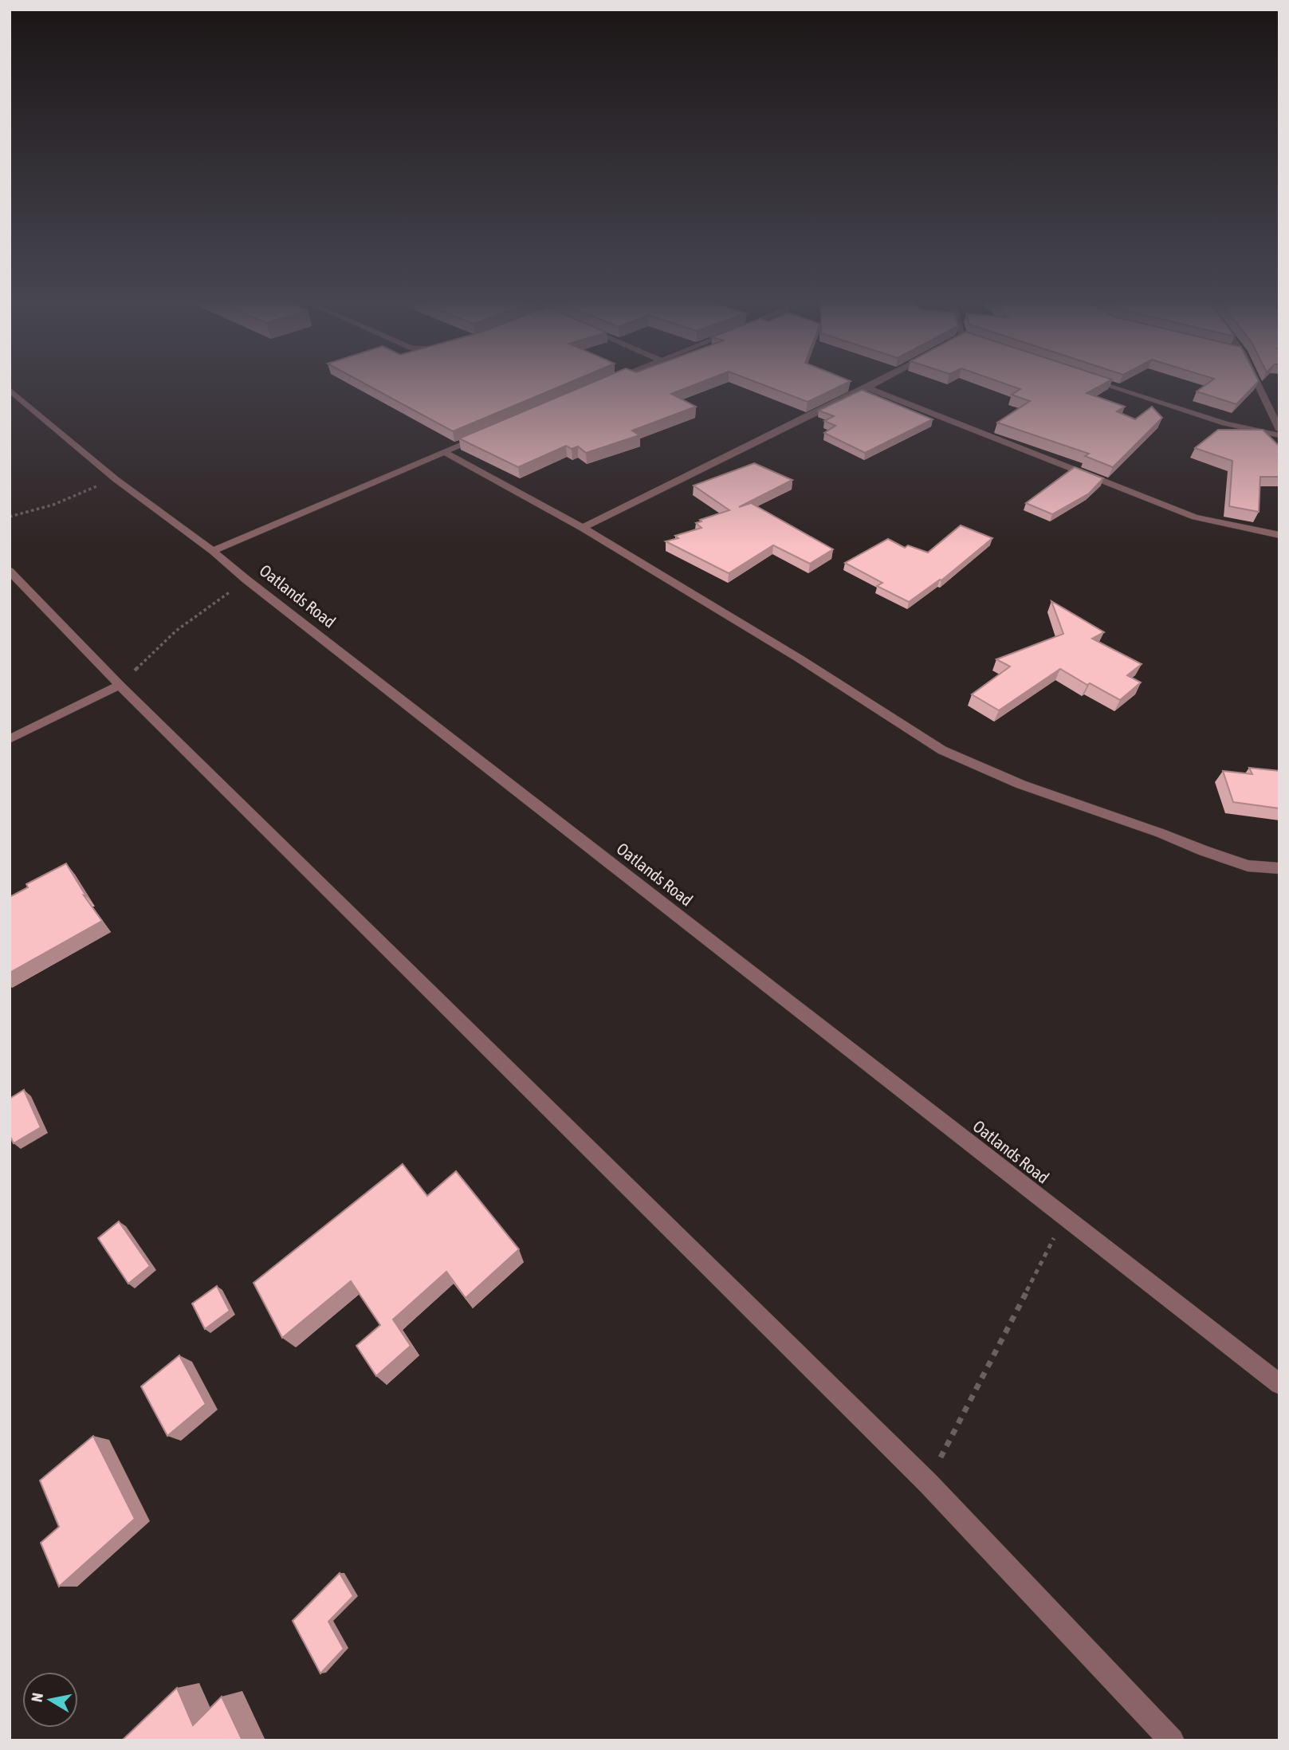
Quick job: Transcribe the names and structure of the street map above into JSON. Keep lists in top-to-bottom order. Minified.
{"streets":{"street":["Oatlands Road"]},"north":"left"}
